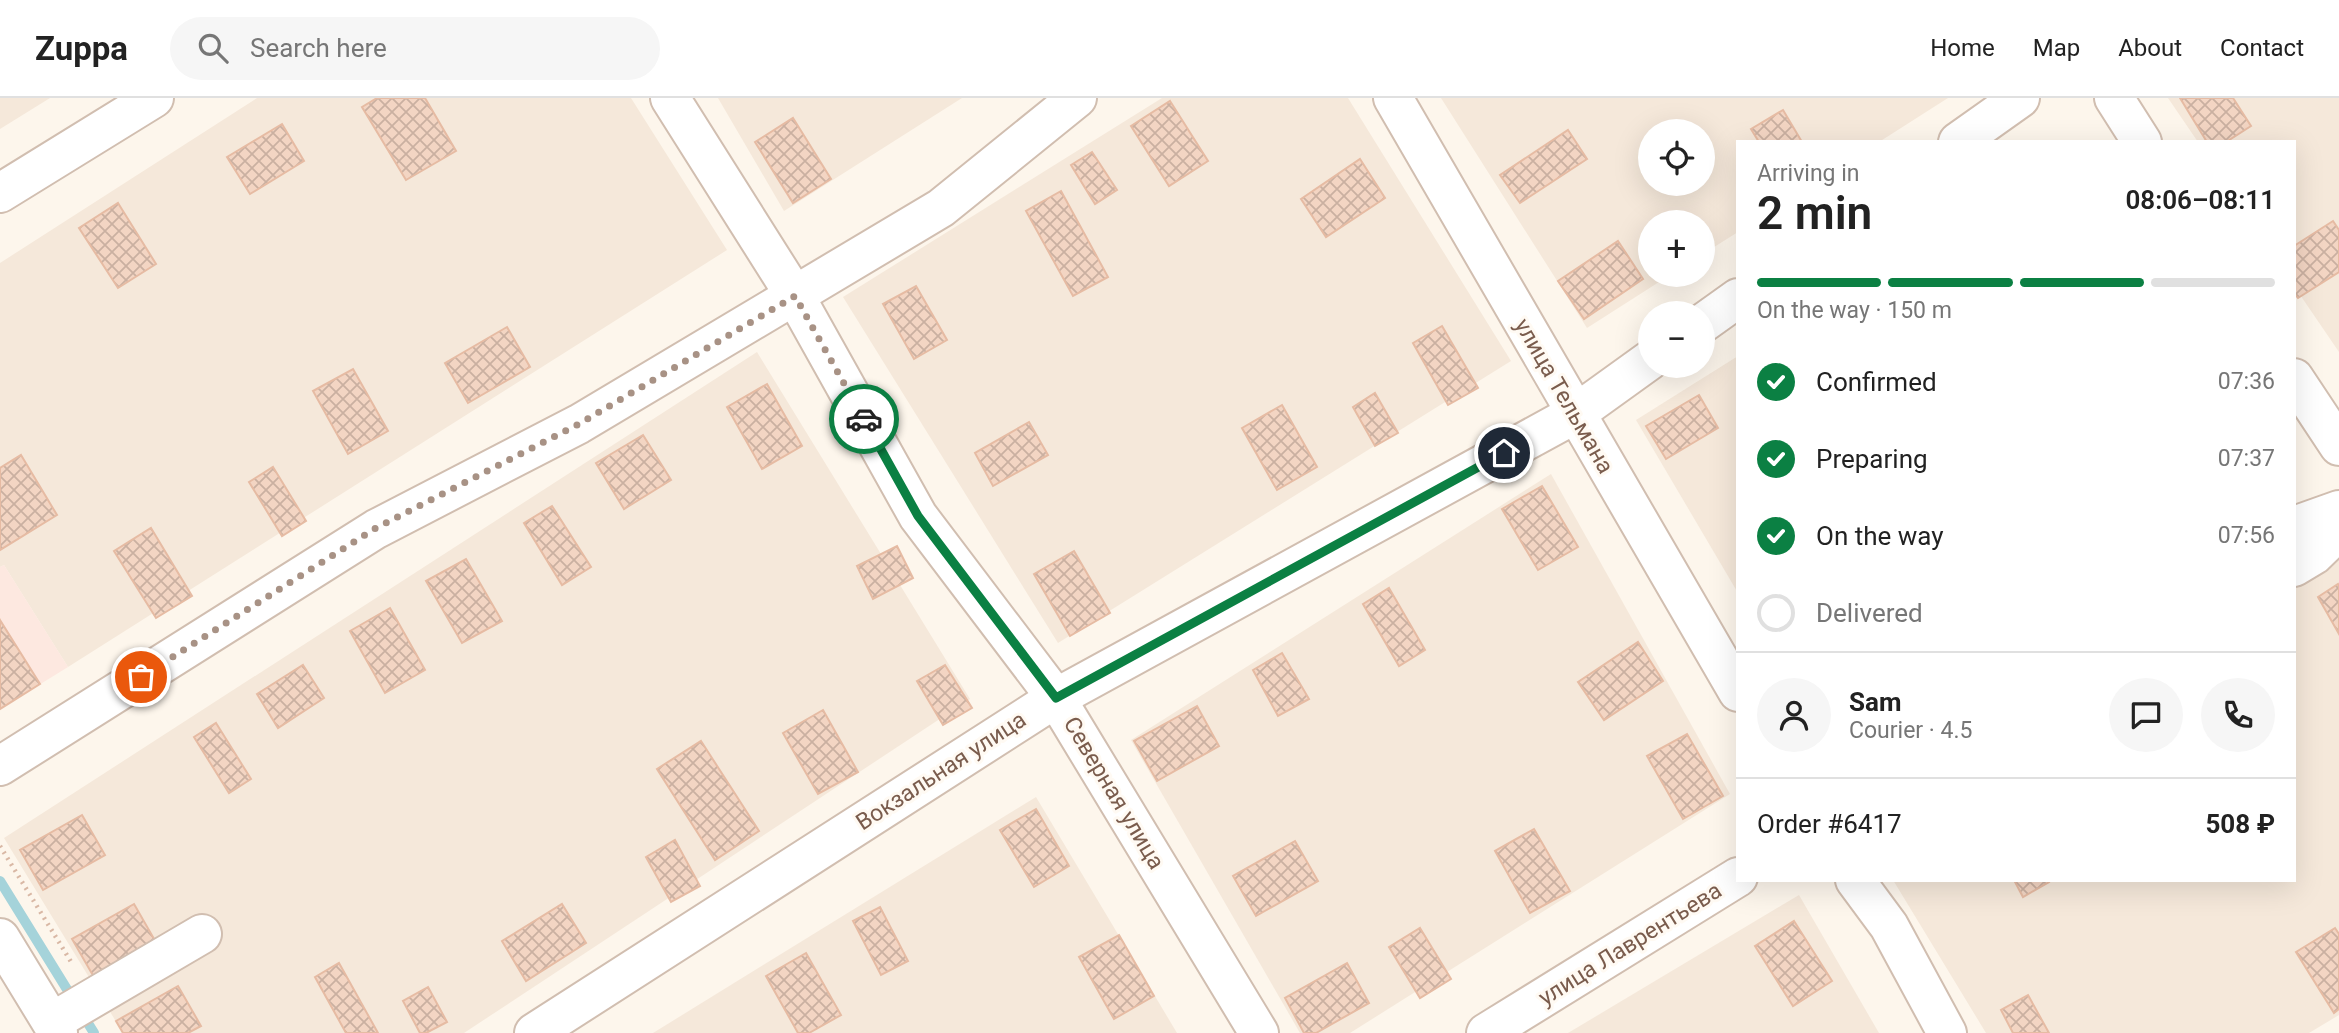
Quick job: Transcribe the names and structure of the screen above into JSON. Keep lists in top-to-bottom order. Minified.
{"streets":{"street":["улица Тельмана","Вокзальная улица","Северная улица","улица Лаврентьева"]},"crossings":[["улица Тельмана","Вокзальная улица"],["Вокзальная улица","Северная улица"]],"page":{"header":"Zuppa","search":"Search here","nav":["Home","Map","About","Contact"],"map_buttons":["+","−"],"heading":["2 min","Arriving in","08:06–08:11"],"panel":["Sam","Courier · 4.5","Order #6417","508 ₽"],"bar":"On the way · 150 m","list":[["Confirmed","07:36"],["Preparing","07:37"],["On the way","07:56"],"Delivered"]}}
